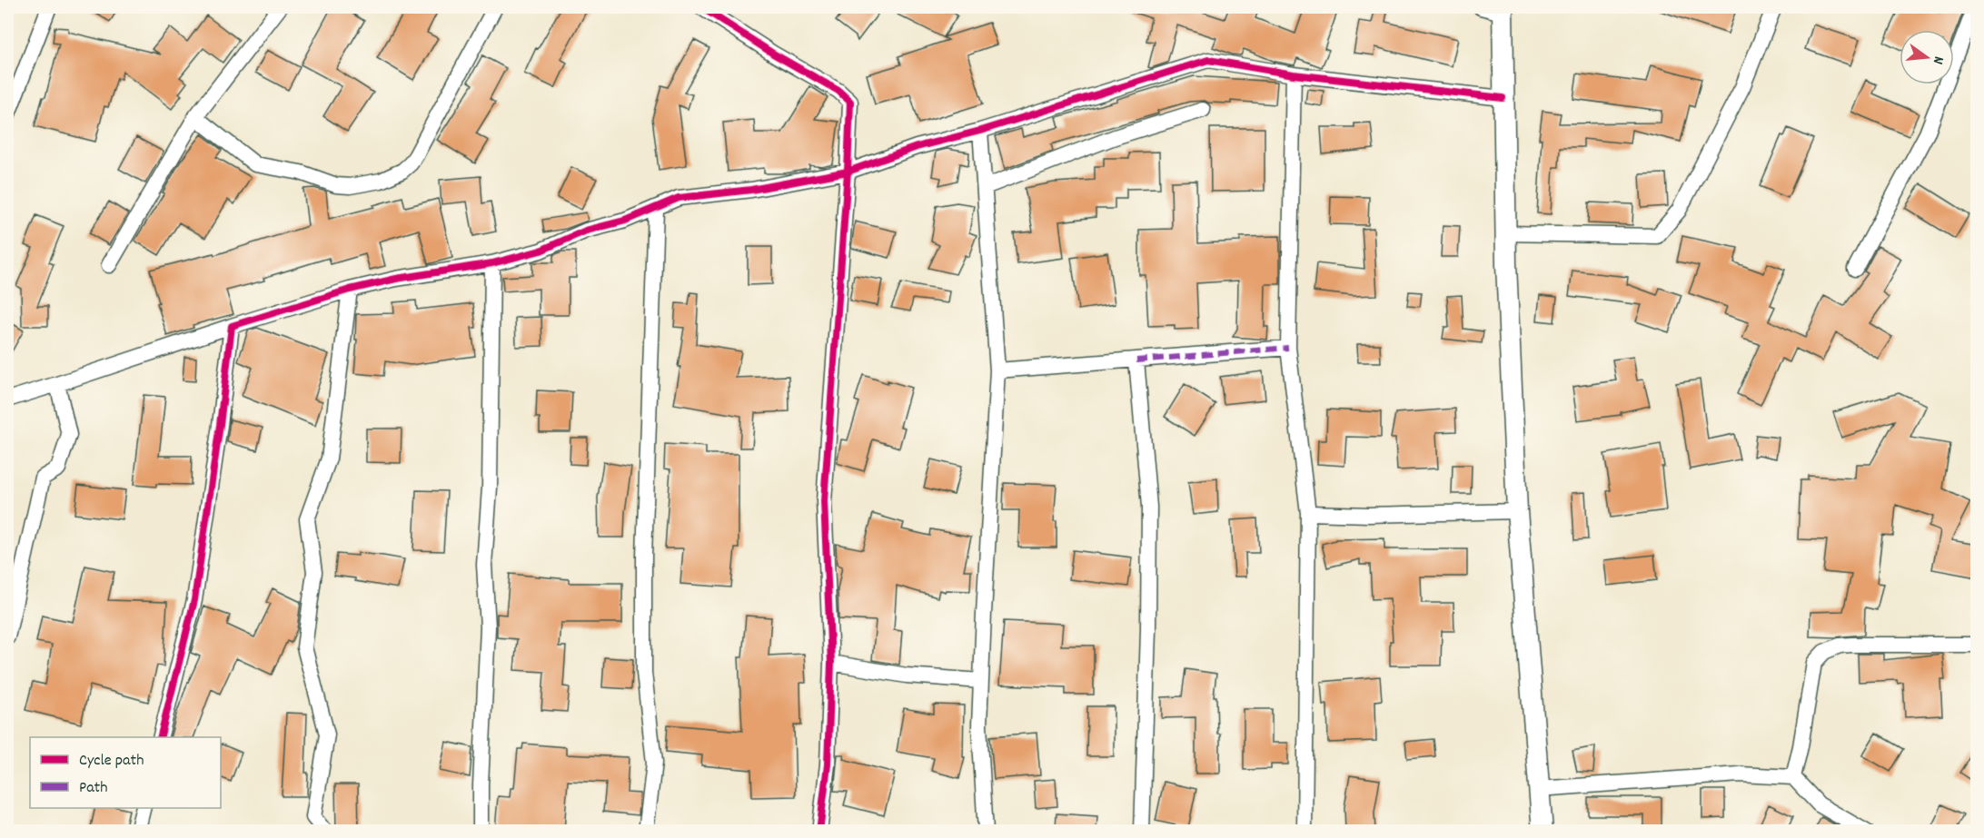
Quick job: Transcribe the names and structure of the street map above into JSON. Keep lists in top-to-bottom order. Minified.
{"legend":["Cycle path","Path"],"north":"right"}
